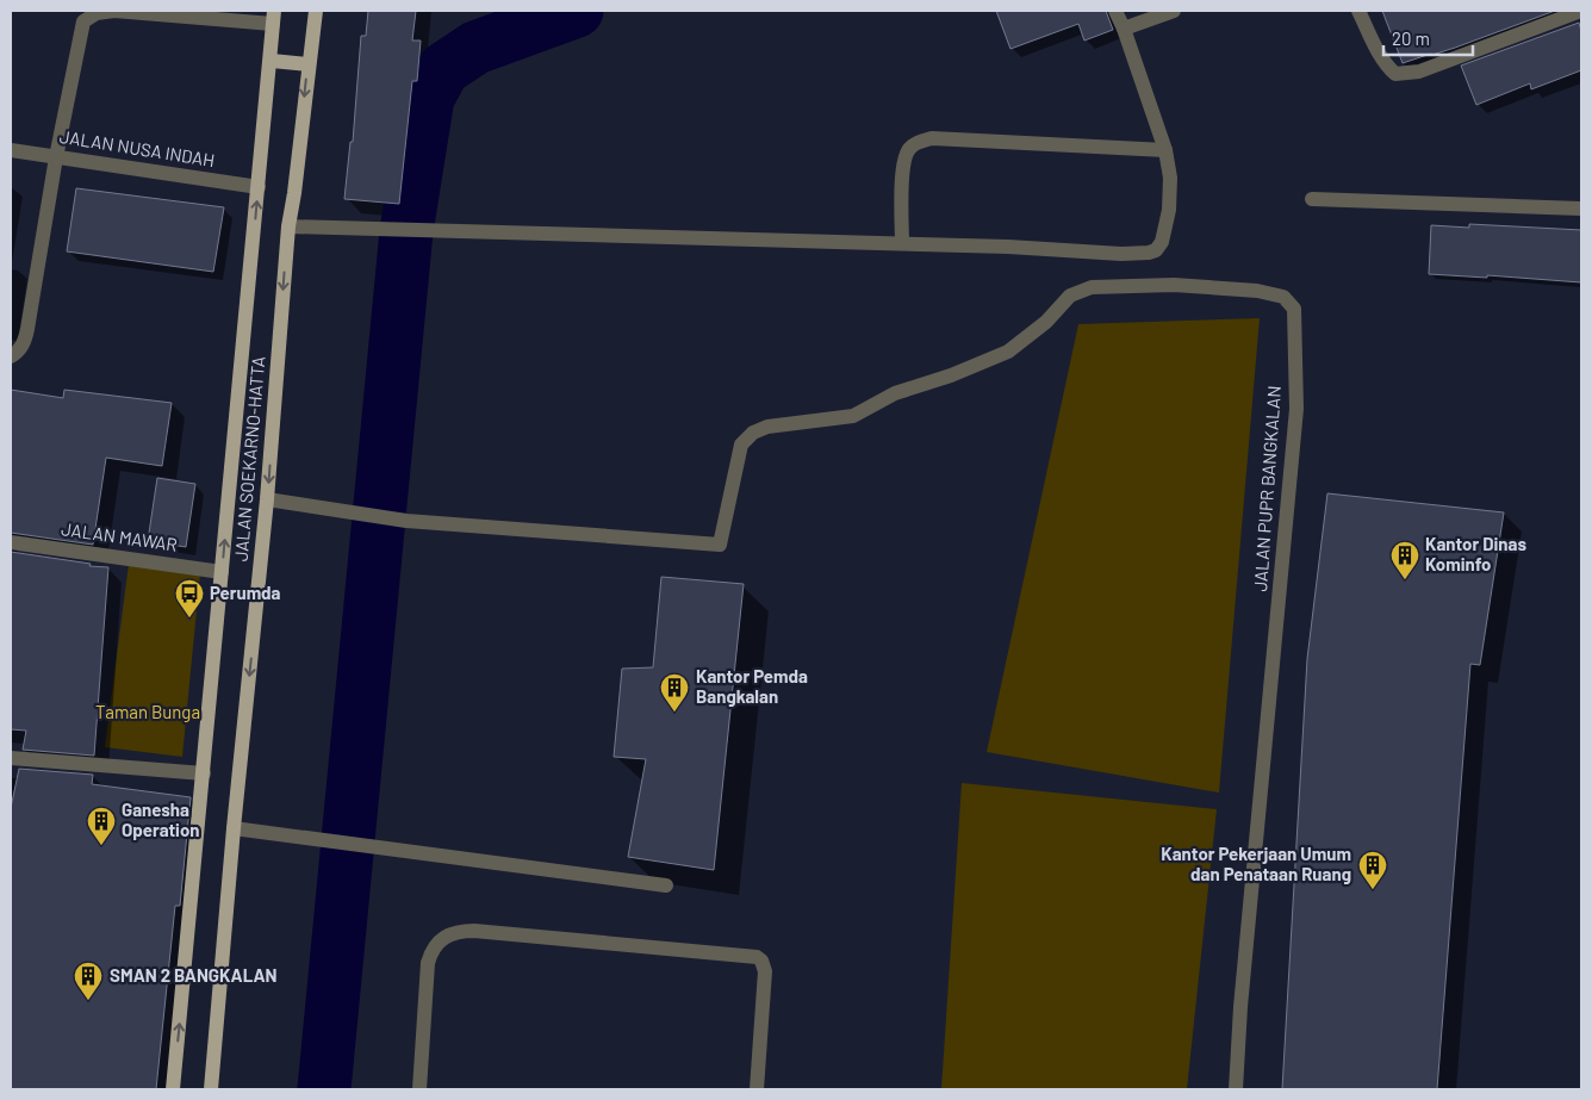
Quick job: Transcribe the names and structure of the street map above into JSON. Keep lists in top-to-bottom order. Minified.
{"streets":{"main road":["JALAN SOEKARNO-HATTA"],"street":["JALAN NUSA INDAH","JALAN PUPR BANGKALAN","JALAN MAWAR"]},"crossings":[["JALAN NUSA INDAH","JALAN SOEKARNO-HATTA"],["JALAN SOEKARNO-HATTA","JALAN PUPR BANGKALAN"],["JALAN SOEKARNO-HATTA","JALAN MAWAR"]],"parks":["Taman Bunga"],"places":{"building":["Kantor Dinas Kominfo","Kantor Pemda Bangkalan","Ganesha Operation","Kantor Pekerjaan Umum dan Penataan Ruang","SMAN 2 BANGKALAN"],"bus stop":["Perumda"]},"scale_bar":"20 m"}
